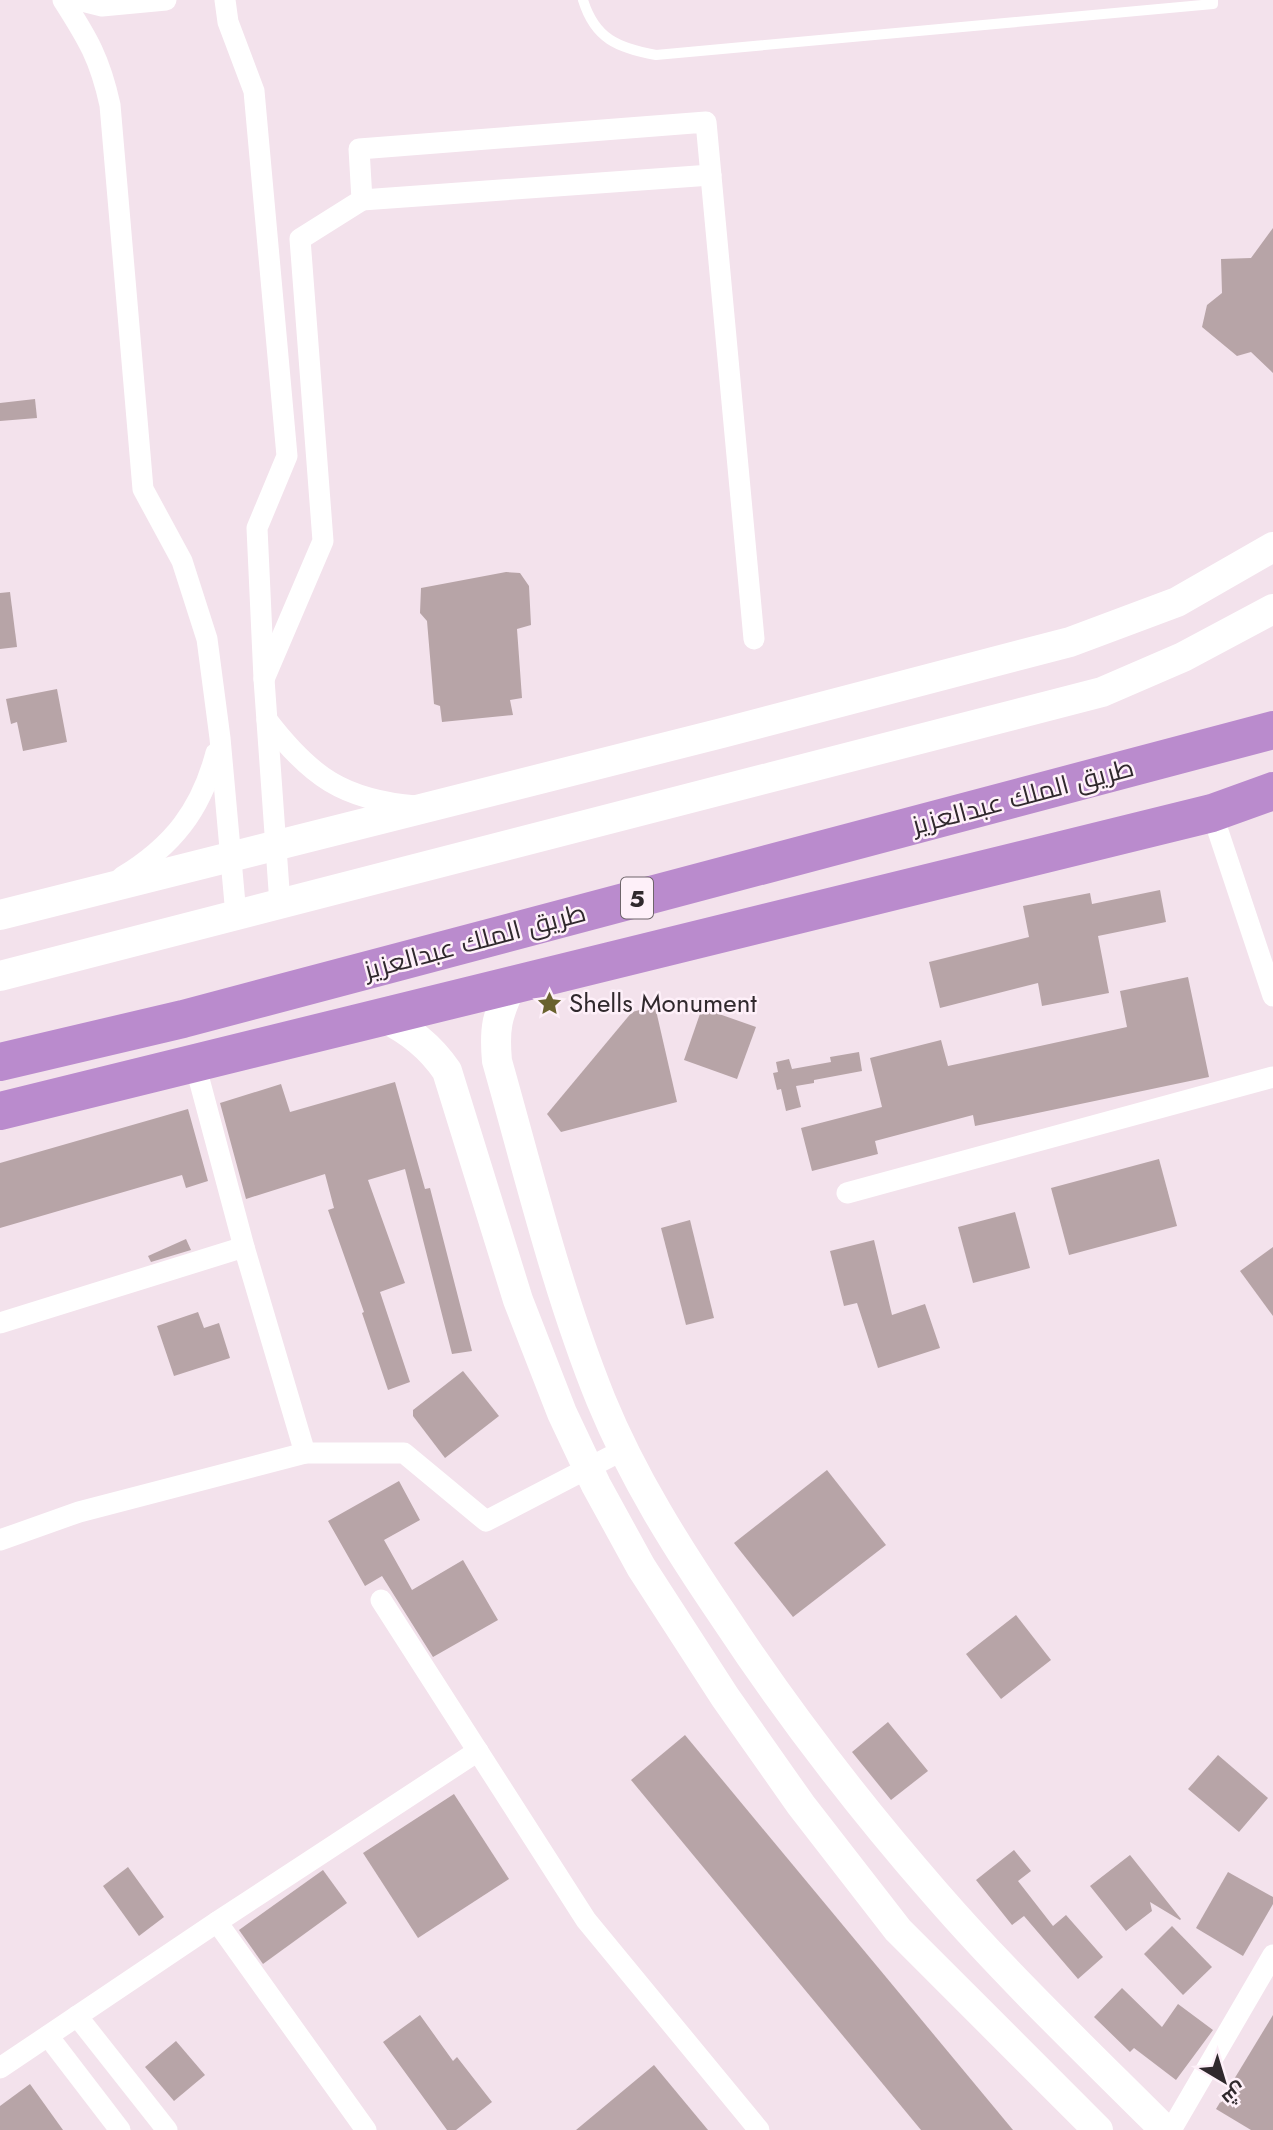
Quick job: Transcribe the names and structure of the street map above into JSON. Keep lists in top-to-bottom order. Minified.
{"streets":{"highway":["طريق الملك عبدالعزيز","5"]},"places":{"place":["Shells Monument"]},"north":"bottom right"}
